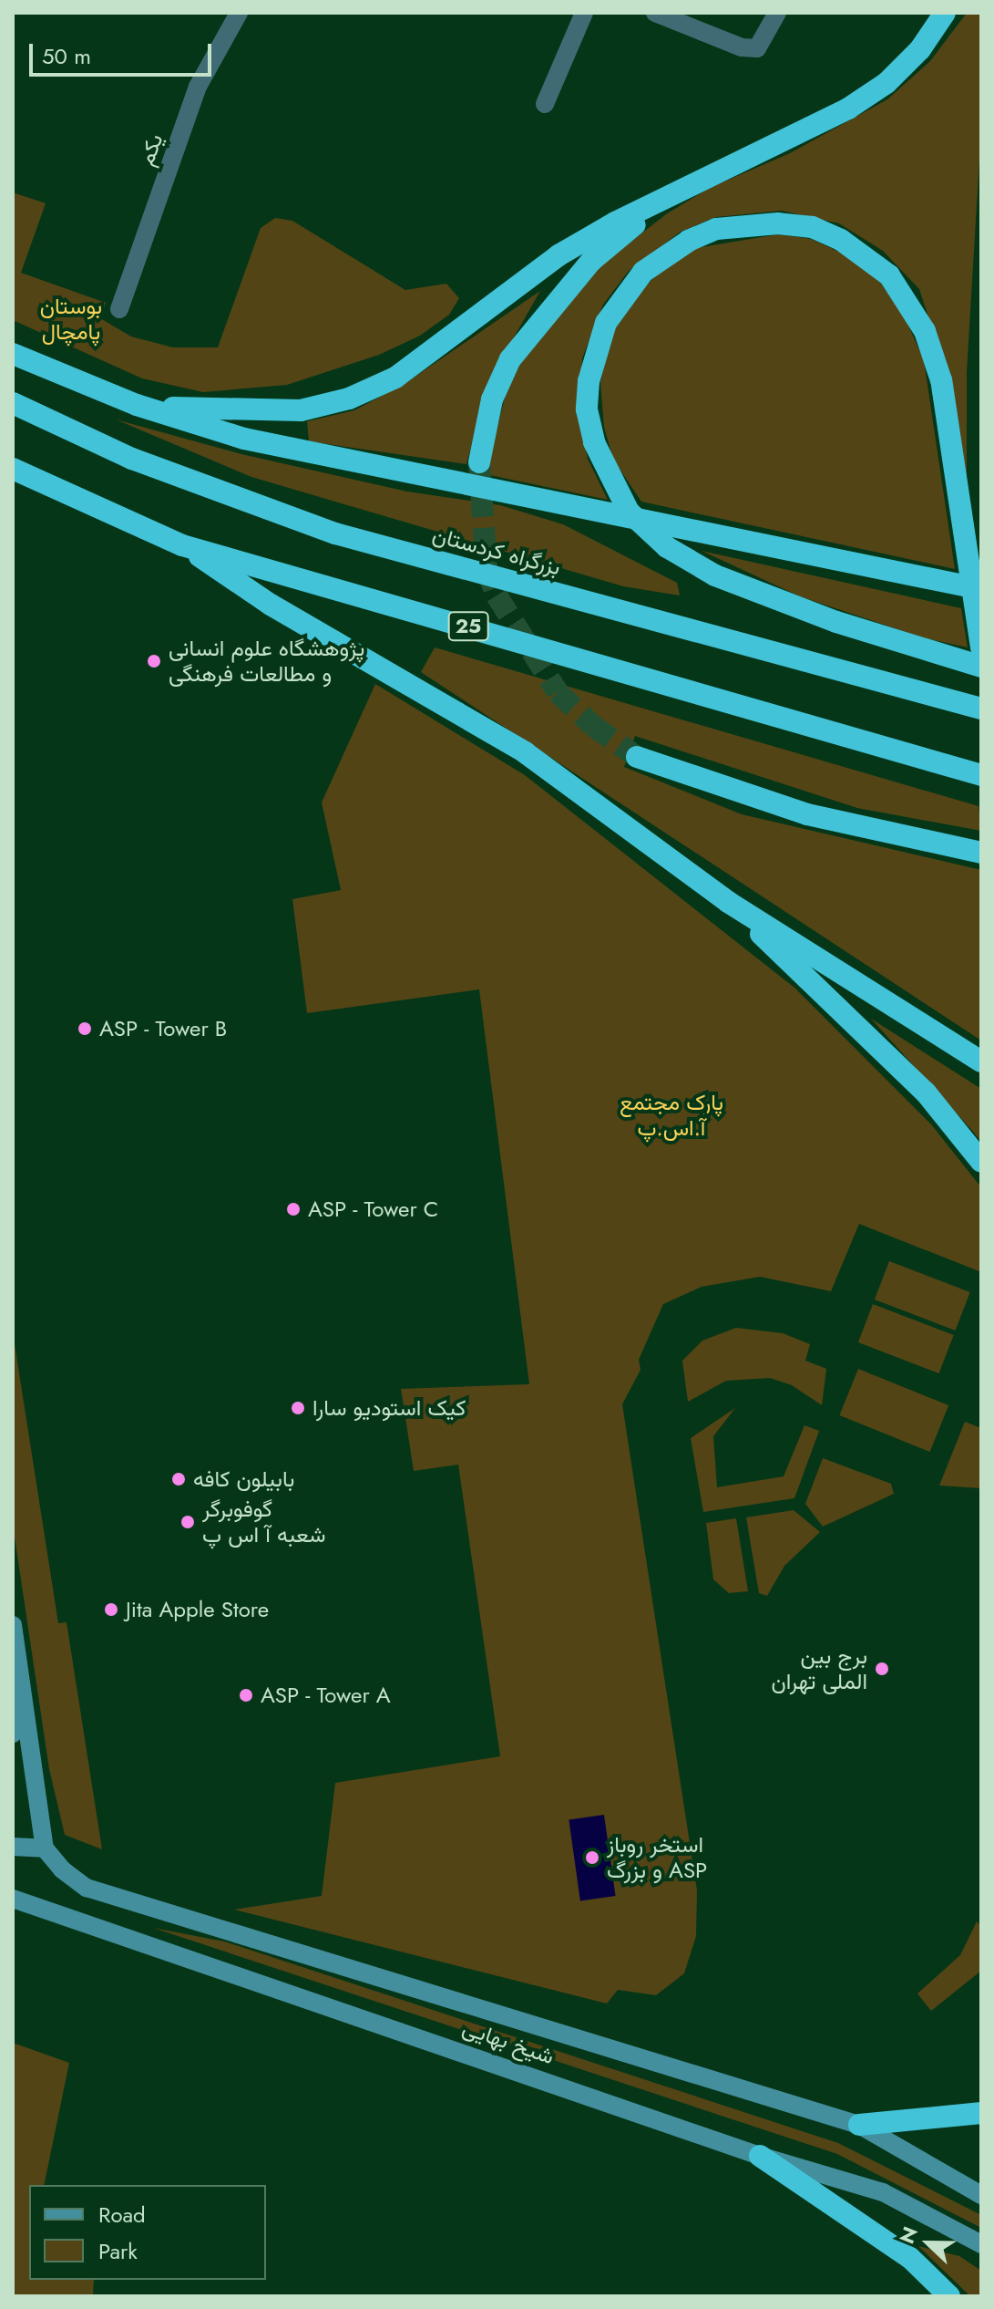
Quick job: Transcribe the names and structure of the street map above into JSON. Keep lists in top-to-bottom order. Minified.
{"streets":{"highway":["بزرگراه کردستان","25"],"main road":["شیخ بهایی"],"street":["یکم"]},"parks":["بوستان پامچال","پارک مجتمع آ.اس.پ"],"places":["پژوهشگاه علوم انسانی و مطالعات فرهنگی","ASP - Tower B","ASP - Tower C","کیک استودیو سارا","بابیلون کافه","گوفوبرگر شعبه آ اس پ","Jita Apple Store","برج بین الملی تهران","ASP - Tower A","استخر روباز و بزرگ ASP"],"legend":["Road","Park"],"scale_bar":"50 m","north":"left"}
